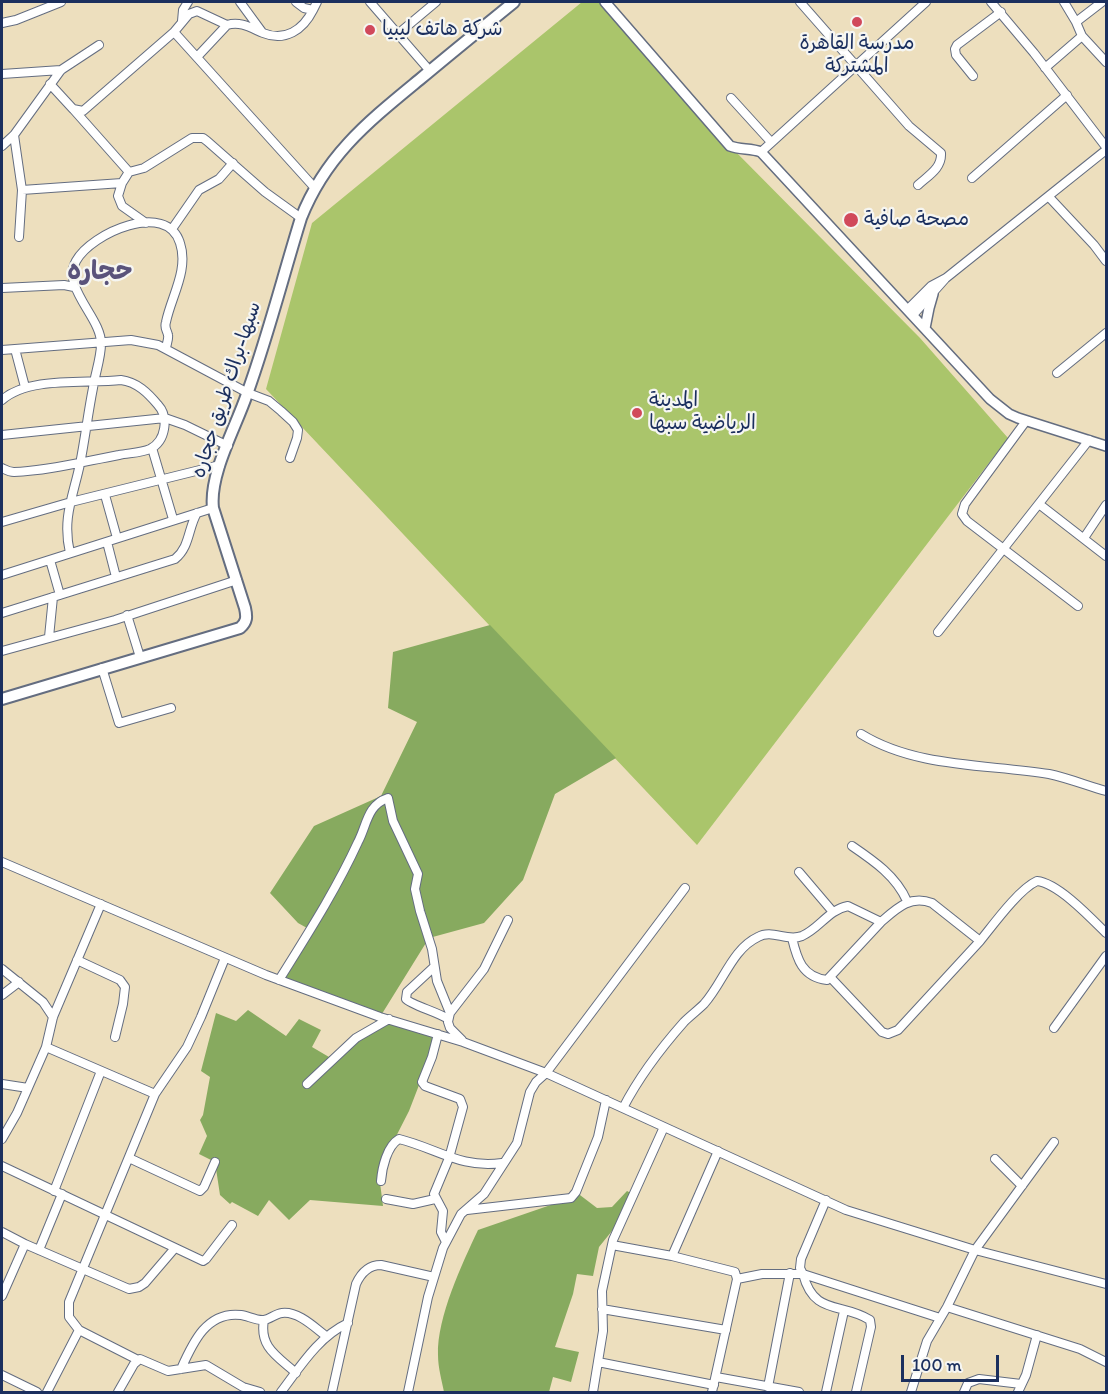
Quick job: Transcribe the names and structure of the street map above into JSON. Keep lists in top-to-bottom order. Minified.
{"streets":{"main road":["سبها-براك طريق حجاره"]},"districts":["حجاره"],"places":["مدرسة القاهرة المشتركة","شركة هاتف ليبيا","مصحة صافية","المدينة الرياضية سبها"],"scale_bar":"100 m"}
